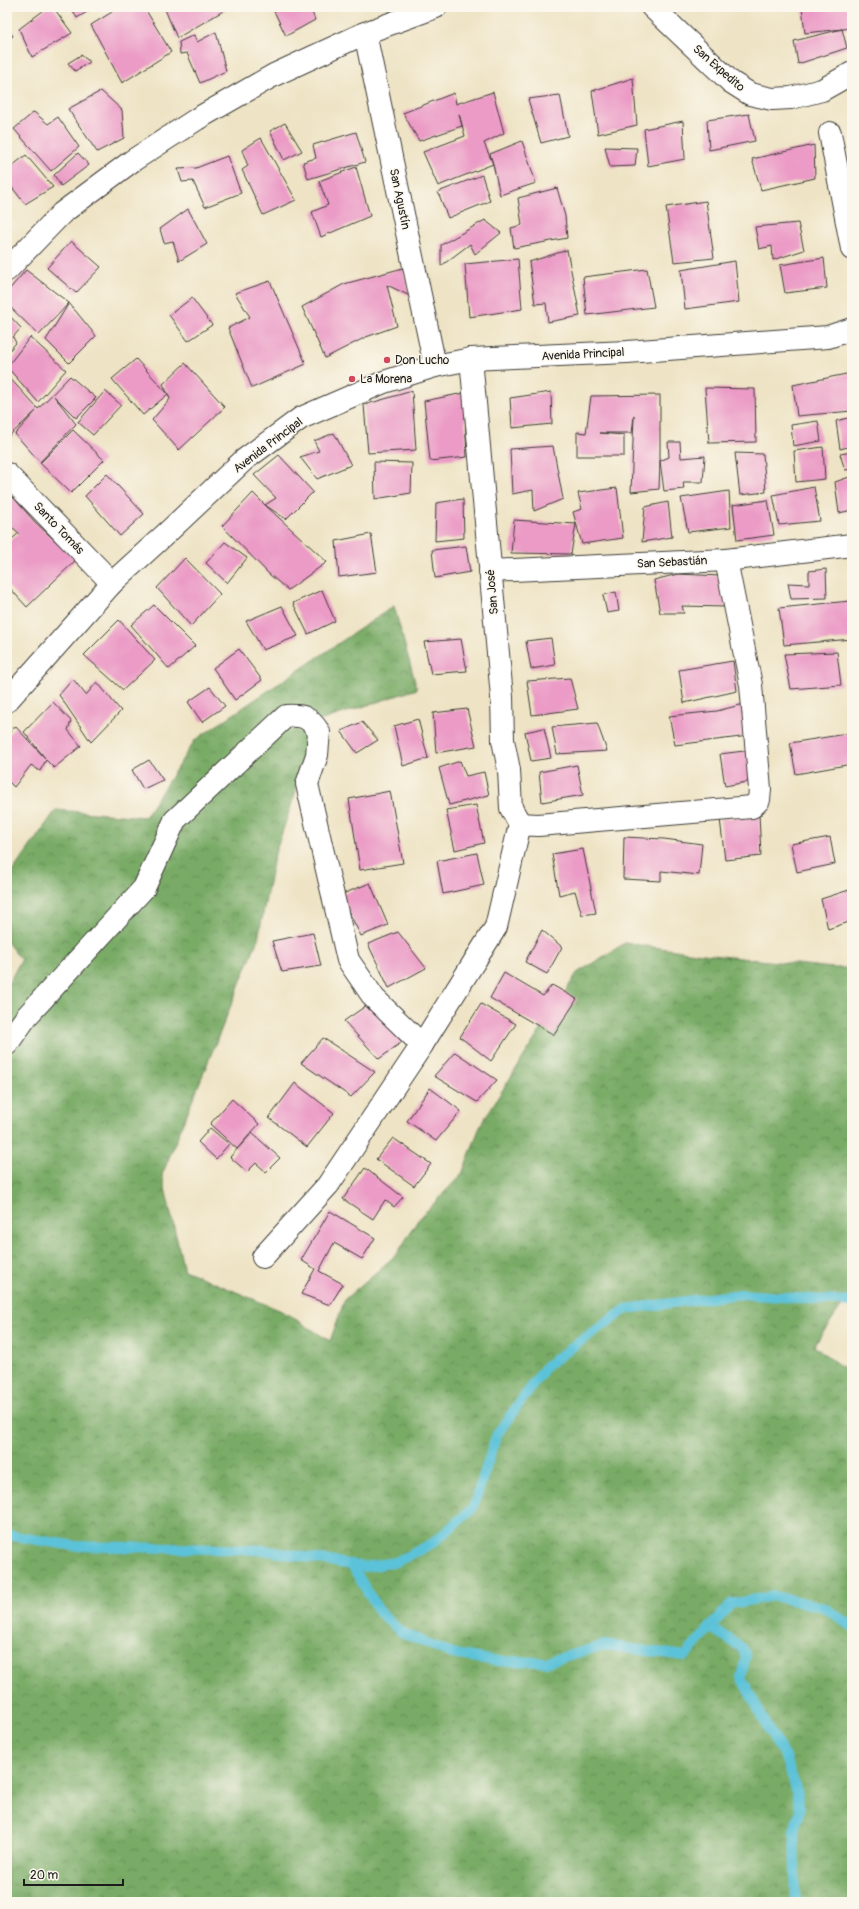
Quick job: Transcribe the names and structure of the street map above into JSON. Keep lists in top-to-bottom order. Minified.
{"streets":{"street":["San Expedito","San Agustín","Avenida Principal","Santo Tomás","San Sebastián","San José"]},"crossings":[["San Agustín","Avenida Principal"],["Avenida Principal","Santo Tomás"],["Avenida Principal","San José"],["San Sebastián","San José"]],"places":["Don Lucho","La Morena"],"scale_bar":"20 m"}
